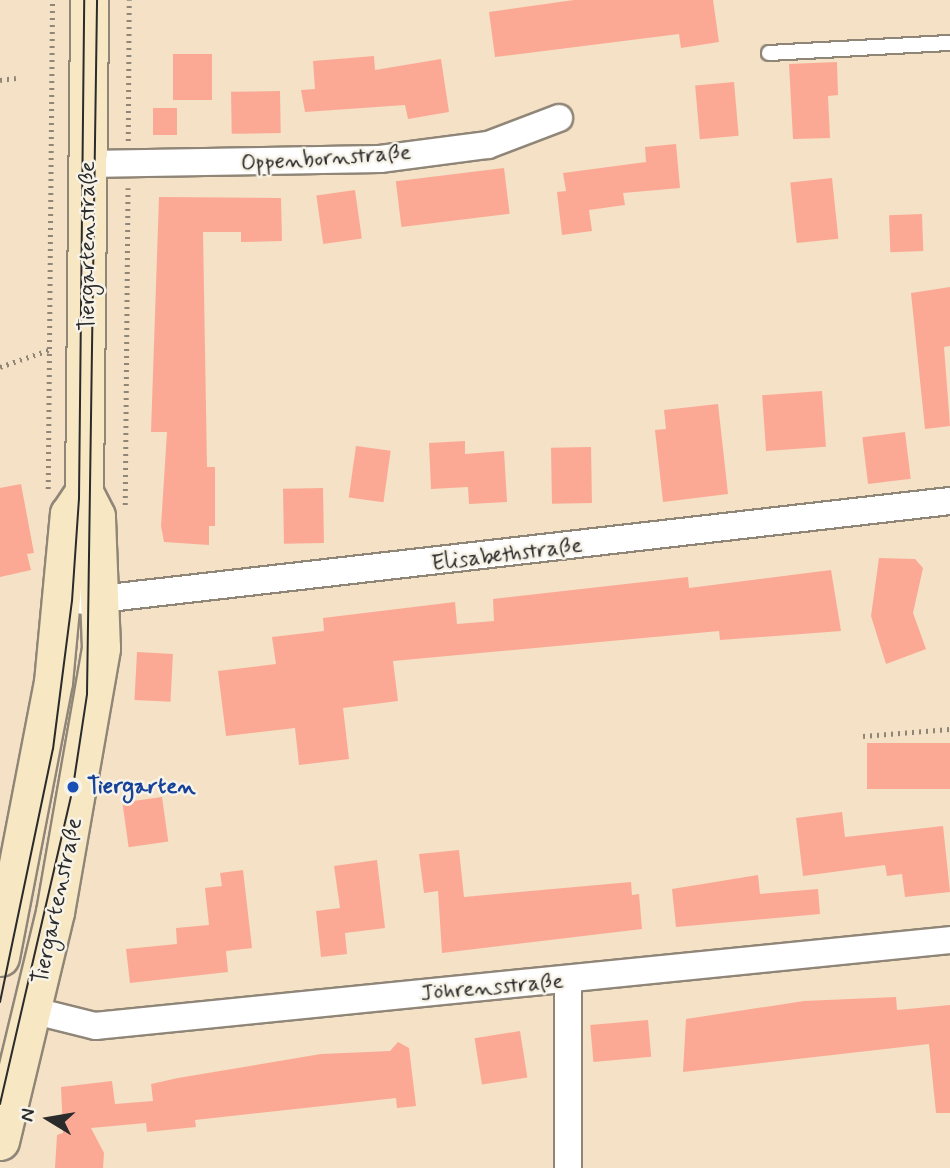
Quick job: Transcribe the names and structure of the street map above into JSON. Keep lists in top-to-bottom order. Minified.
{"streets":{"main road":["Tiergartenstraße"],"street":["Oppenbornstraße","Elisabethstraße","Jöhrensstraße"]},"crossings":[["Oppenbornstraße","Tiergartenstraße"],["Tiergartenstraße","Elisabethstraße"],["Tiergartenstraße","Jöhrensstraße"]],"places":["Tiergarten"],"north":"left"}
